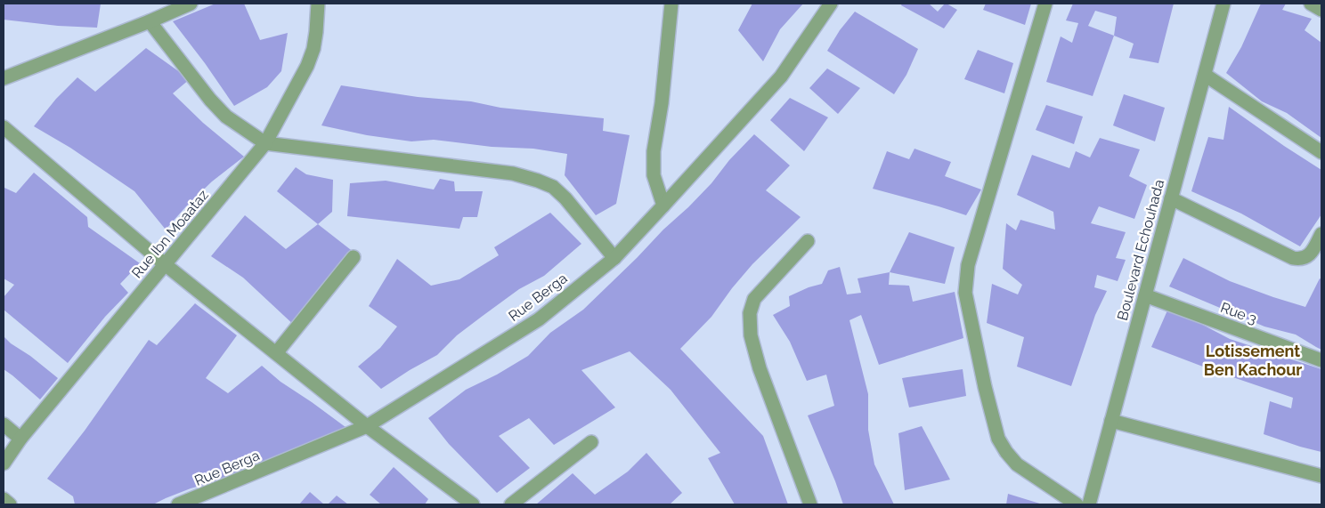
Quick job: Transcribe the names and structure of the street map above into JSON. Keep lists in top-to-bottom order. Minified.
{"streets":{"street":["Rue Ibn Moaataz","Boulevard Echouhada","Rue Berga","Rue 3"]},"crossings":[["Boulevard Echouhada","Rue 3"]],"districts":["Lotissement Ben Kachour"]}
